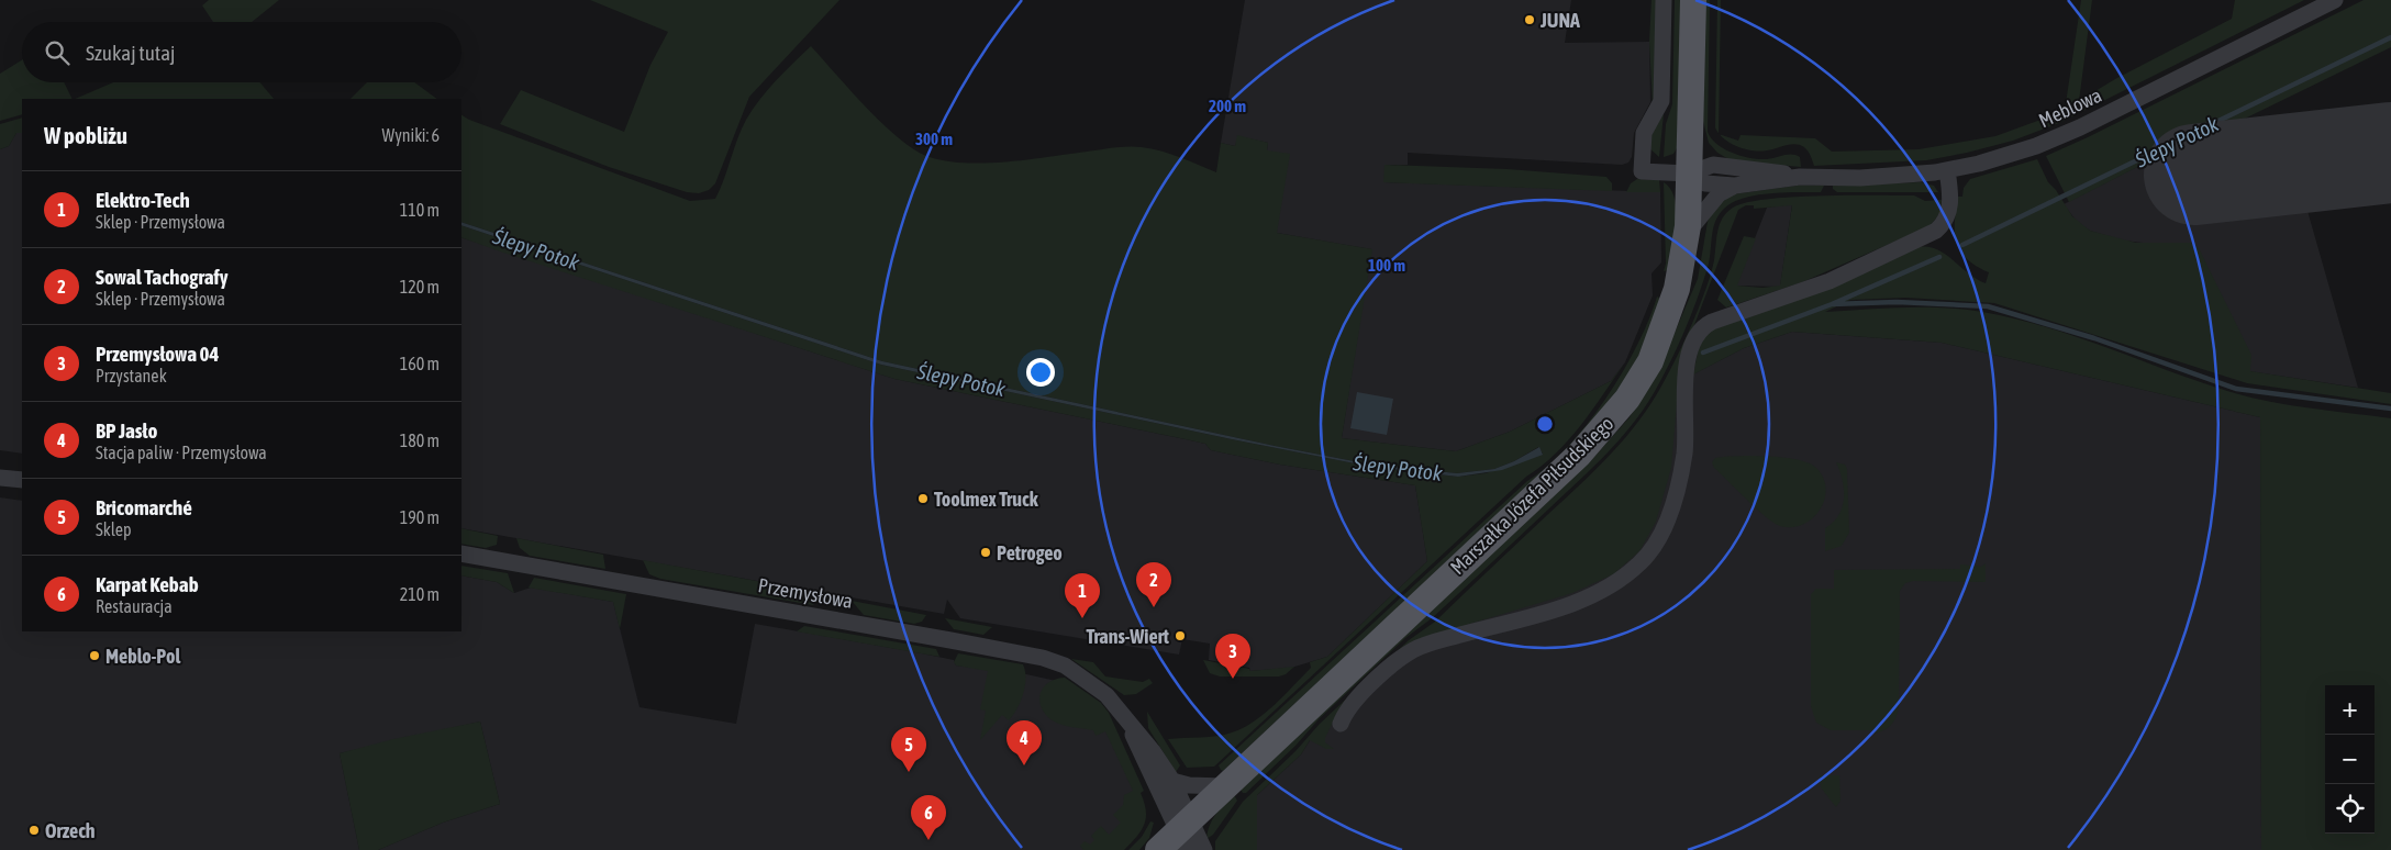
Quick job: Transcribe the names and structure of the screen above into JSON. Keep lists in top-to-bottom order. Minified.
{"streets":{"main road":["Marszałka Józefa Piłsudskiego"],"street":["Meblowa","Przemysłowa"]},"crossings":[["Meblowa","Marszałka Józefa Piłsudskiego"],["Marszałka Józefa Piłsudskiego","Przemysłowa"]],"water":["Ślepy Potok"],"places":["JUNA","Toolmex Truck","Petrogeo","Trans-Wiert","Meblo-Pol","Orzech"],"page":{"search":"Szukaj tutaj","heading":["W pobliżu","Wyniki: 6"],"list":[{"mark":"1","name":"Elektro-Tech","note":"Sklep · Przemysłowa","value":"110 m"},{"mark":"2","name":"Sowal Tachografy","note":"Sklep · Przemysłowa","value":"120 m"},{"mark":"3","name":"Przemysłowa 04","note":"Przystanek","value":"160 m"},{"mark":"4","name":"BP Jasło","note":"Stacja paliw · Przemysłowa","value":"180 m"},{"mark":"5","name":"Bricomarché","note":"Sklep","value":"190 m"},{"mark":"6","name":"Karpat Kebab","note":"Restauracja","value":"210 m"}],"pins":["2","1","3","4","5","6"],"map_buttons":["+","−"]},"rings":["200 m","300 m","100 m"]}
